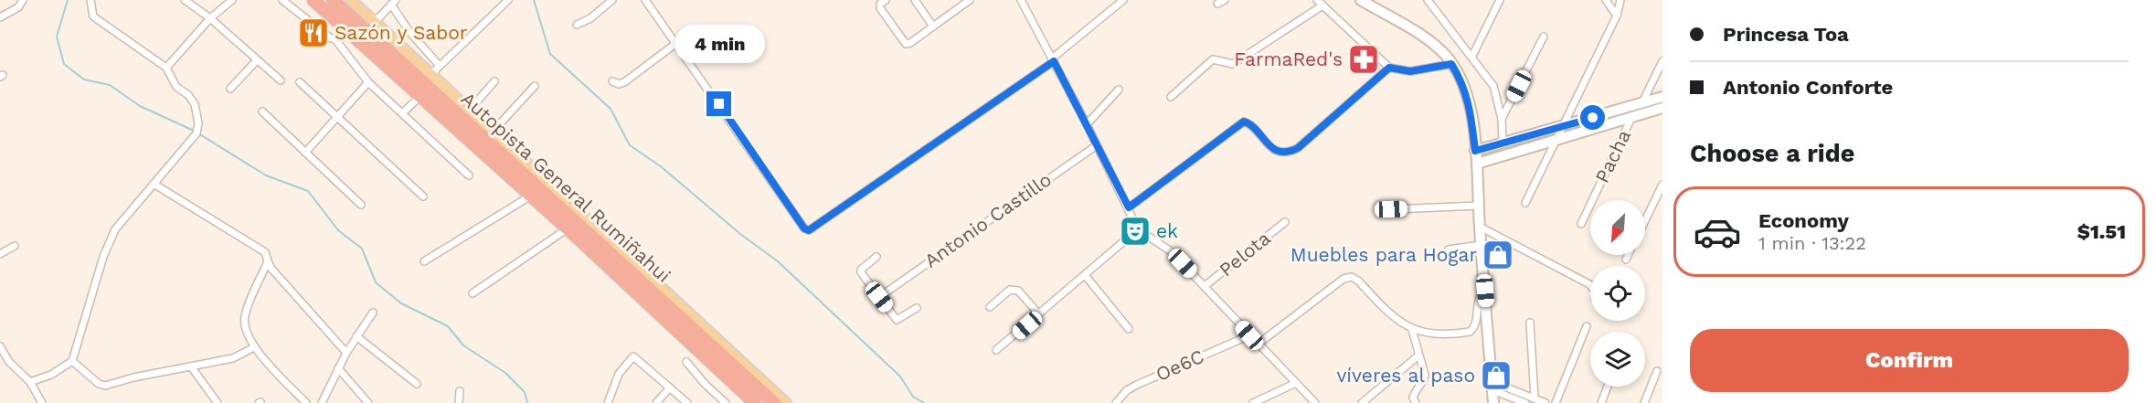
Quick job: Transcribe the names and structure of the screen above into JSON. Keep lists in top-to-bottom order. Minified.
{"streets":{"highway":["Autopista General Rumiñahui"],"street":["Pacha","Antonio Castillo","Pelota","Oe6C"]},"places":{"restaurant":["Sazón y Sabor"],"pharmacy":["FarmaRed's"],"theatre":["ek"],"shop":["Muebles para Hogar","víveres al paso"]},"north":"bottom left","page":{"banner":["Princesa Toa","Antonio Conforte"],"bubble":"4 min","heading":"Choose a ride","list":[{"name":"Economy","note":"1 min · 13:22","value":"$1.51"}],"buttons":"Confirm"}}
